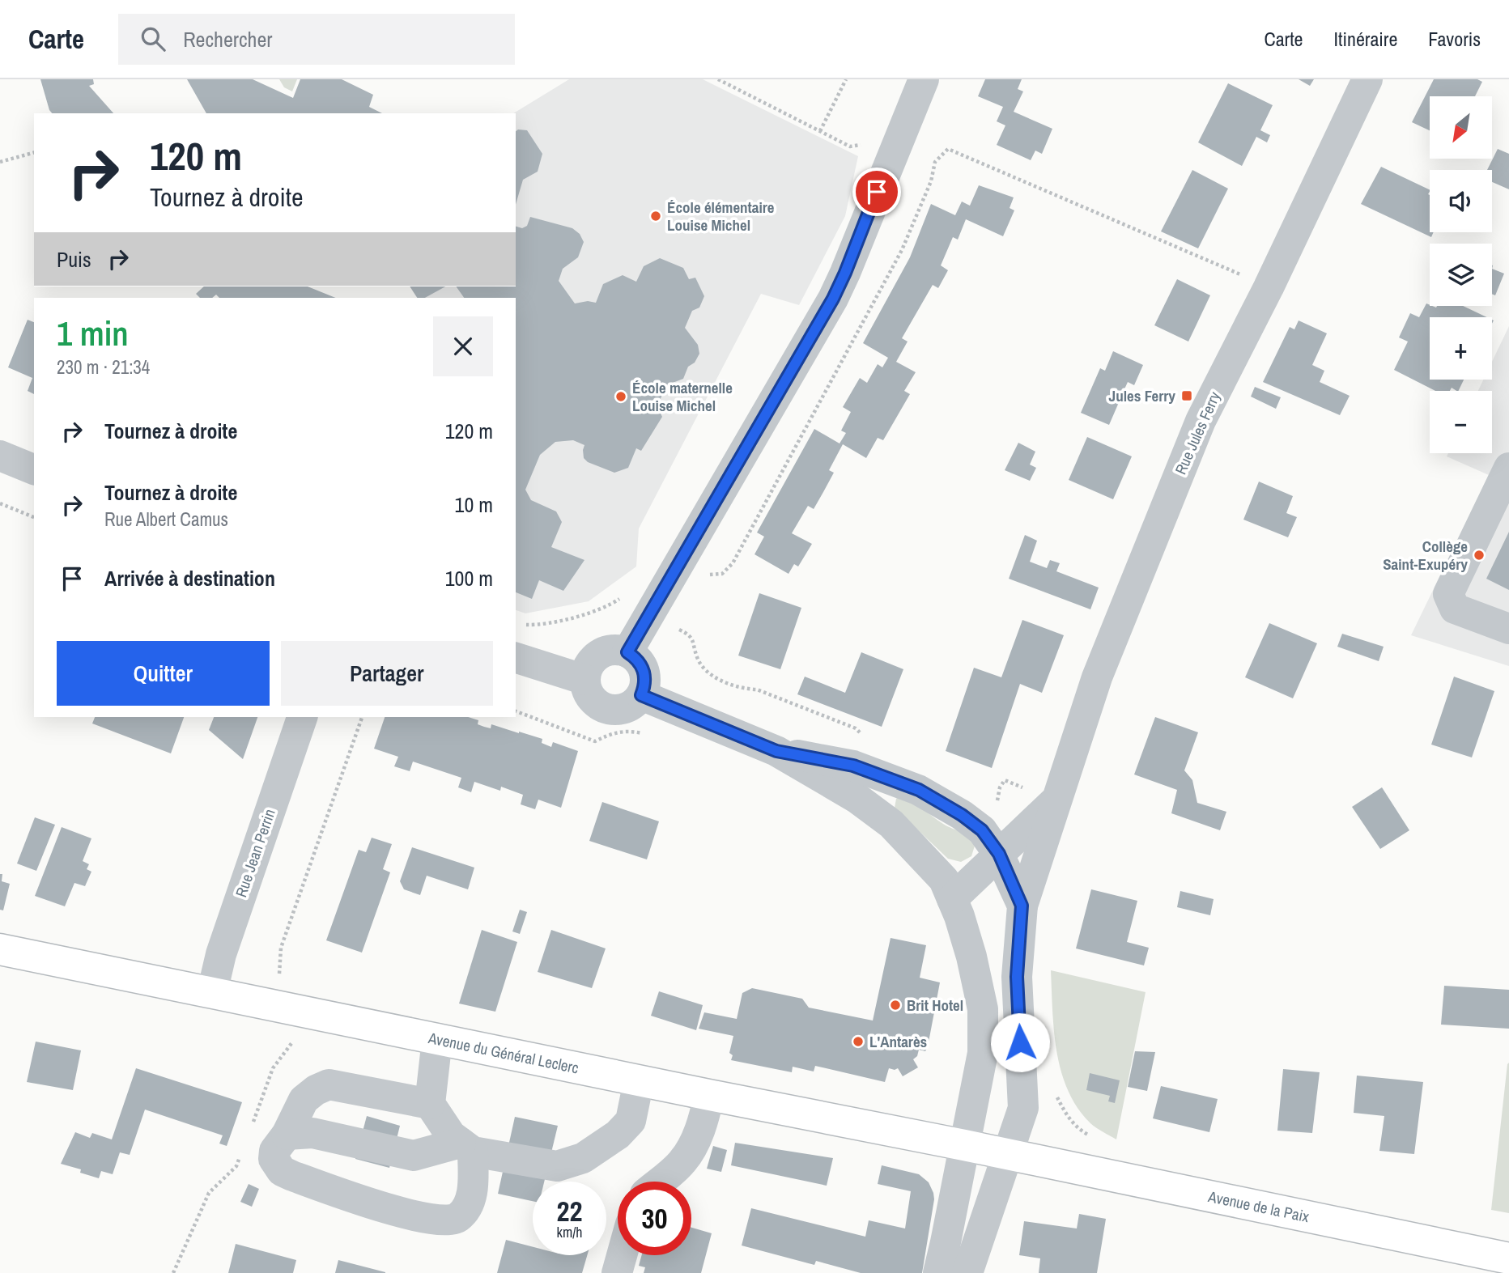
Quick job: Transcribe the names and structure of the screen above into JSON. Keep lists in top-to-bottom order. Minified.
{"streets":{"main road":["Avenue du Général Leclerc","Avenue de la Paix"],"street":["Rue Jules Ferry","Rue Jean Perrin"]},"crossings":[["Rue Jean Perrin","Avenue du Général Leclerc"],["Avenue du Général Leclerc","Avenue de la Paix"]],"places":{"other":["École élémentaire Louise Michel","École maternelle Louise Michel","Collège Saint-Exupéry","Brit Hotel","L'Antarès"],"transit":["Jules Ferry"]},"north":"bottom left","page":{"header":"Carte","search":"Rechercher","nav":["Carte","Itinéraire","Favoris"],"map_buttons":["+","−"],"turn":["120 m","Tournez à droite"],"then":"Puis","heading":["1 min","230 m · 21:34"],"list":[{"name":"Tournez à droite","value":"120 m"},{"name":"Tournez à droite","note":"Rue Albert Camus","value":"10 m"},{"name":"Arrivée à destination","value":"100 m"}],"buttons":["Quitter","Partager"],"speed":"22 km/h","limit":"30"}}
